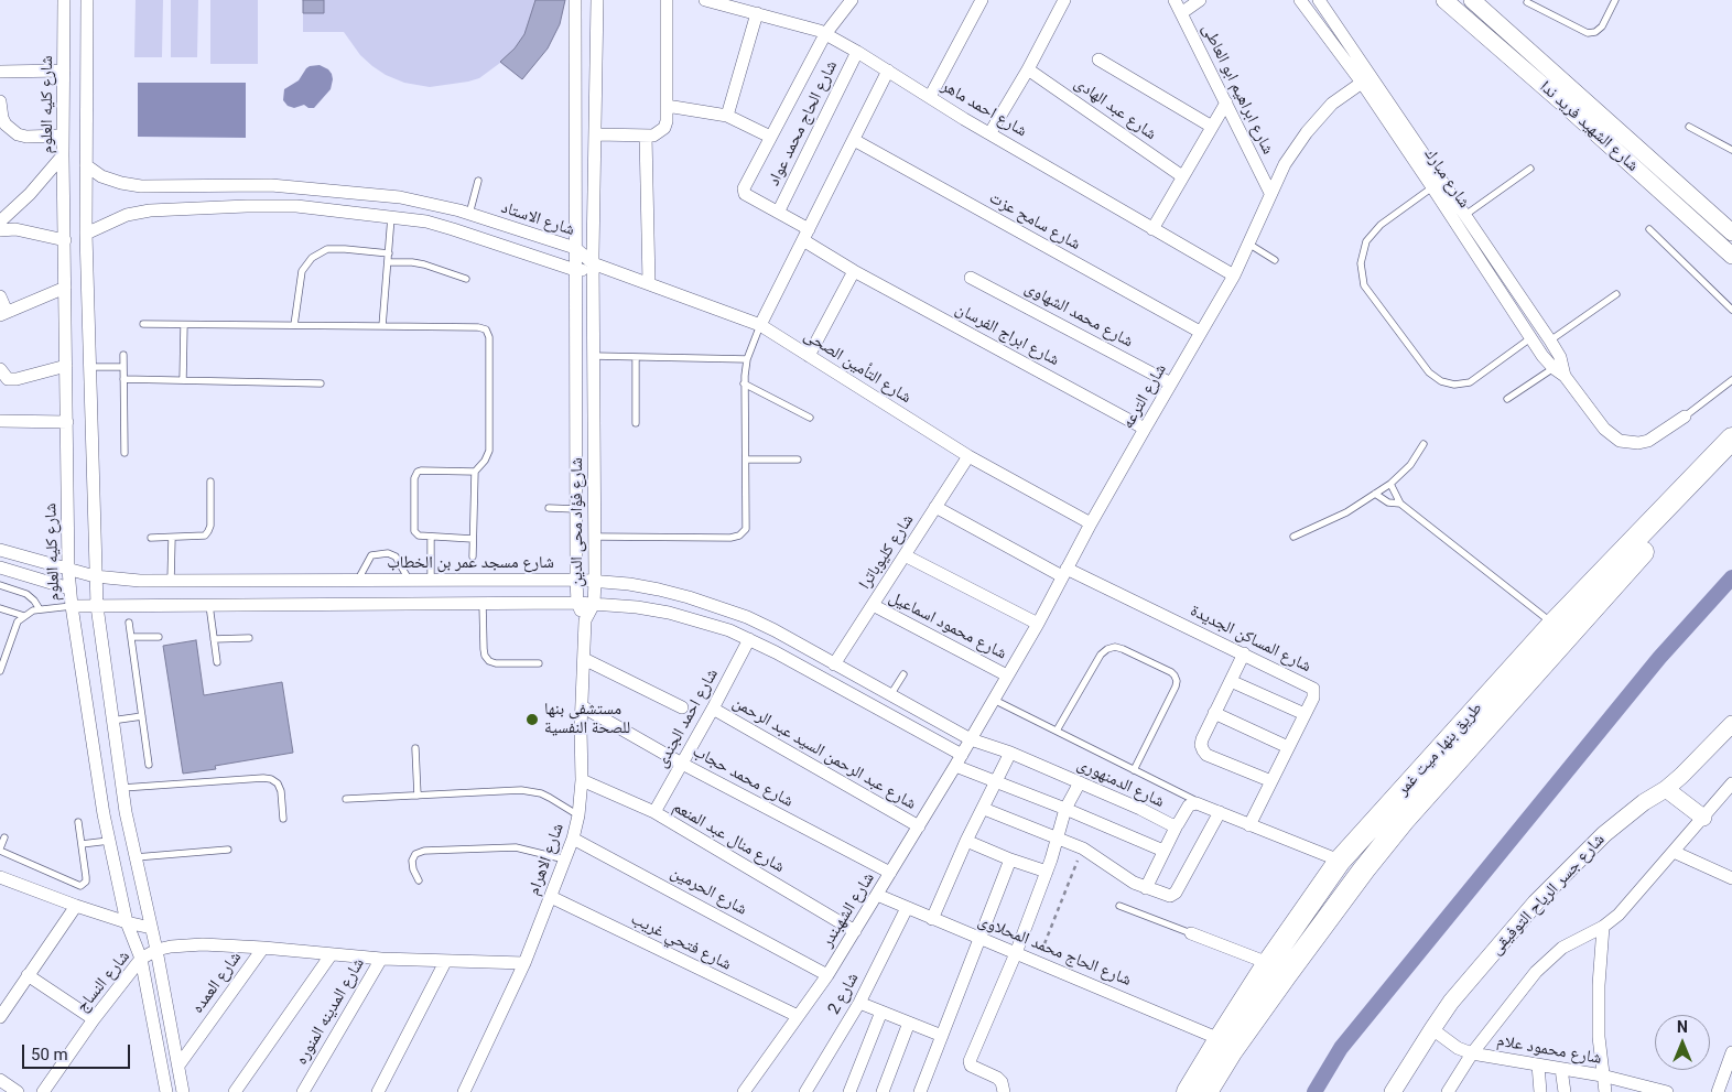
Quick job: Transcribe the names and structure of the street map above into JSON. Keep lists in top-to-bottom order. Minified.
{"streets":{"highway":["طريق بنها, ميت غمر"],"main road":["شارع الشهيد فريد ندا","شارع جسر الرياح التوفيقى"],"street":["شارع ابراهيم ابو العاطى","شارع كليه العلوم","شارع احمد ماهر","شارع عبد الهادى","شارع الحاج محمد عواد","شارع مبارك","شارع الاستاد","شارع سامح عزت","شارع محمد الشهاوى","شارع ابراج الفرسان","شارع التأمين الصحى","شارع الترعه","شارع فؤاد محى الدين","شارع كليوباترا","شارع مسجد عمر بن الخطاب","شارع محمود اسماعيل","شارع المساكن الجديدة","شارع احمد الجندى","شارع عبد الرحمن السيد عبد الرحمن","شارع محمد حجاب","شارع الدمنهورى","شارع منال عبد المنعم","شارع الاهرام","شارع الحرمين","شارع الشهبندر","شارع فتحي غريب","شارع الحاج محمد المحلاوى","شارع النساج","شارع العمده","شارع 2","شارع المدينه المنوره","شارع محمود علام"]},"crossings":[["شارع ابراهيم ابو العاطى","شارع الترعه"],["شارع كليه العلوم","شارع مسجد عمر بن الخطاب"],["شارع كليه العلوم","شارع النساج"],["شارع احمد ماهر","شارع الحاج محمد عواد"],["شارع احمد ماهر","شارع الترعه"],["شارع الحاج محمد عواد","شارع ابراج الفرسان"],["شارع مبارك","شارع الترعه"],["شارع الاستاد","شارع التأمين الصحى"],["شارع الاستاد","شارع فؤاد محى الدين"],["شارع سامح عزت","شارع الترعه"],["شارع محمد الشهاوى","شارع الترعه"],["شارع ابراج الفرسان","شارع الترعه"],["شارع التأمين الصحى","شارع الترعه"],["شارع التأمين الصحى","شارع فؤاد محى الدين"],["شارع التأمين الصحى","شارع كليوباترا"],["شارع الترعه","شارع مسجد عمر بن الخطاب"],["شارع الترعه","شارع محمود اسماعيل"],["شارع الترعه","شارع المساكن الجديدة"],["شارع الترعه","شارع الدمنهورى"],["شارع الترعه","شارع الشهبندر"],["شارع فؤاد محى الدين","شارع مسجد عمر بن الخطاب"],["شارع فؤاد محى الدين","شارع الاهرام"],["شارع كليوباترا","شارع مسجد عمر بن الخطاب"],["شارع كليوباترا","شارع محمود اسماعيل"],["شارع كليوباترا","شارع المساكن الجديدة"],["شارع مسجد عمر بن الخطاب","شارع الدمنهورى"],["شارع مسجد عمر بن الخطاب","شارع الشهبندر"],["شارع احمد الجندى","شارع عبد الرحمن السيد عبد الرحمن"],["شارع احمد الجندى","شارع محمد حجاب"],["شارع احمد الجندى","شارع منال عبد المنعم"],["طريق بنها, ميت غمر","شارع الحاج محمد المحلاوى"],["شارع عبد الرحمن السيد عبد الرحمن","شارع الشهبندر"],["شارع محمد حجاب","شارع الاهرام"],["شارع محمد حجاب","شارع الشهبندر"],["شارع الدمنهورى","شارع الشهبندر"],["شارع منال عبد المنعم","شارع الاهرام"],["شارع منال عبد المنعم","شارع الشهبندر"],["شارع الاهرام","شارع الحرمين"],["شارع الاهرام","شارع فتحي غريب"],["شارع الاهرام","شارع المدينه المنوره"],["شارع الحرمين","شارع الشهبندر"],["شارع جسر الرياح التوفيقى","شارع محمود علام"],["شارع الشهبندر","شارع فتحي غريب"],["شارع الشهبندر","شارع الحاج محمد المحلاوى"],["شارع الحاج محمد المحلاوى","شارع 2"],["شارع النساج","شارع العمده"],["شارع النساج","شارع المدينه المنوره"]],"places":["مستشفى بنها للصحة النفسية"],"scale_bar":"50 m","north":"top"}
